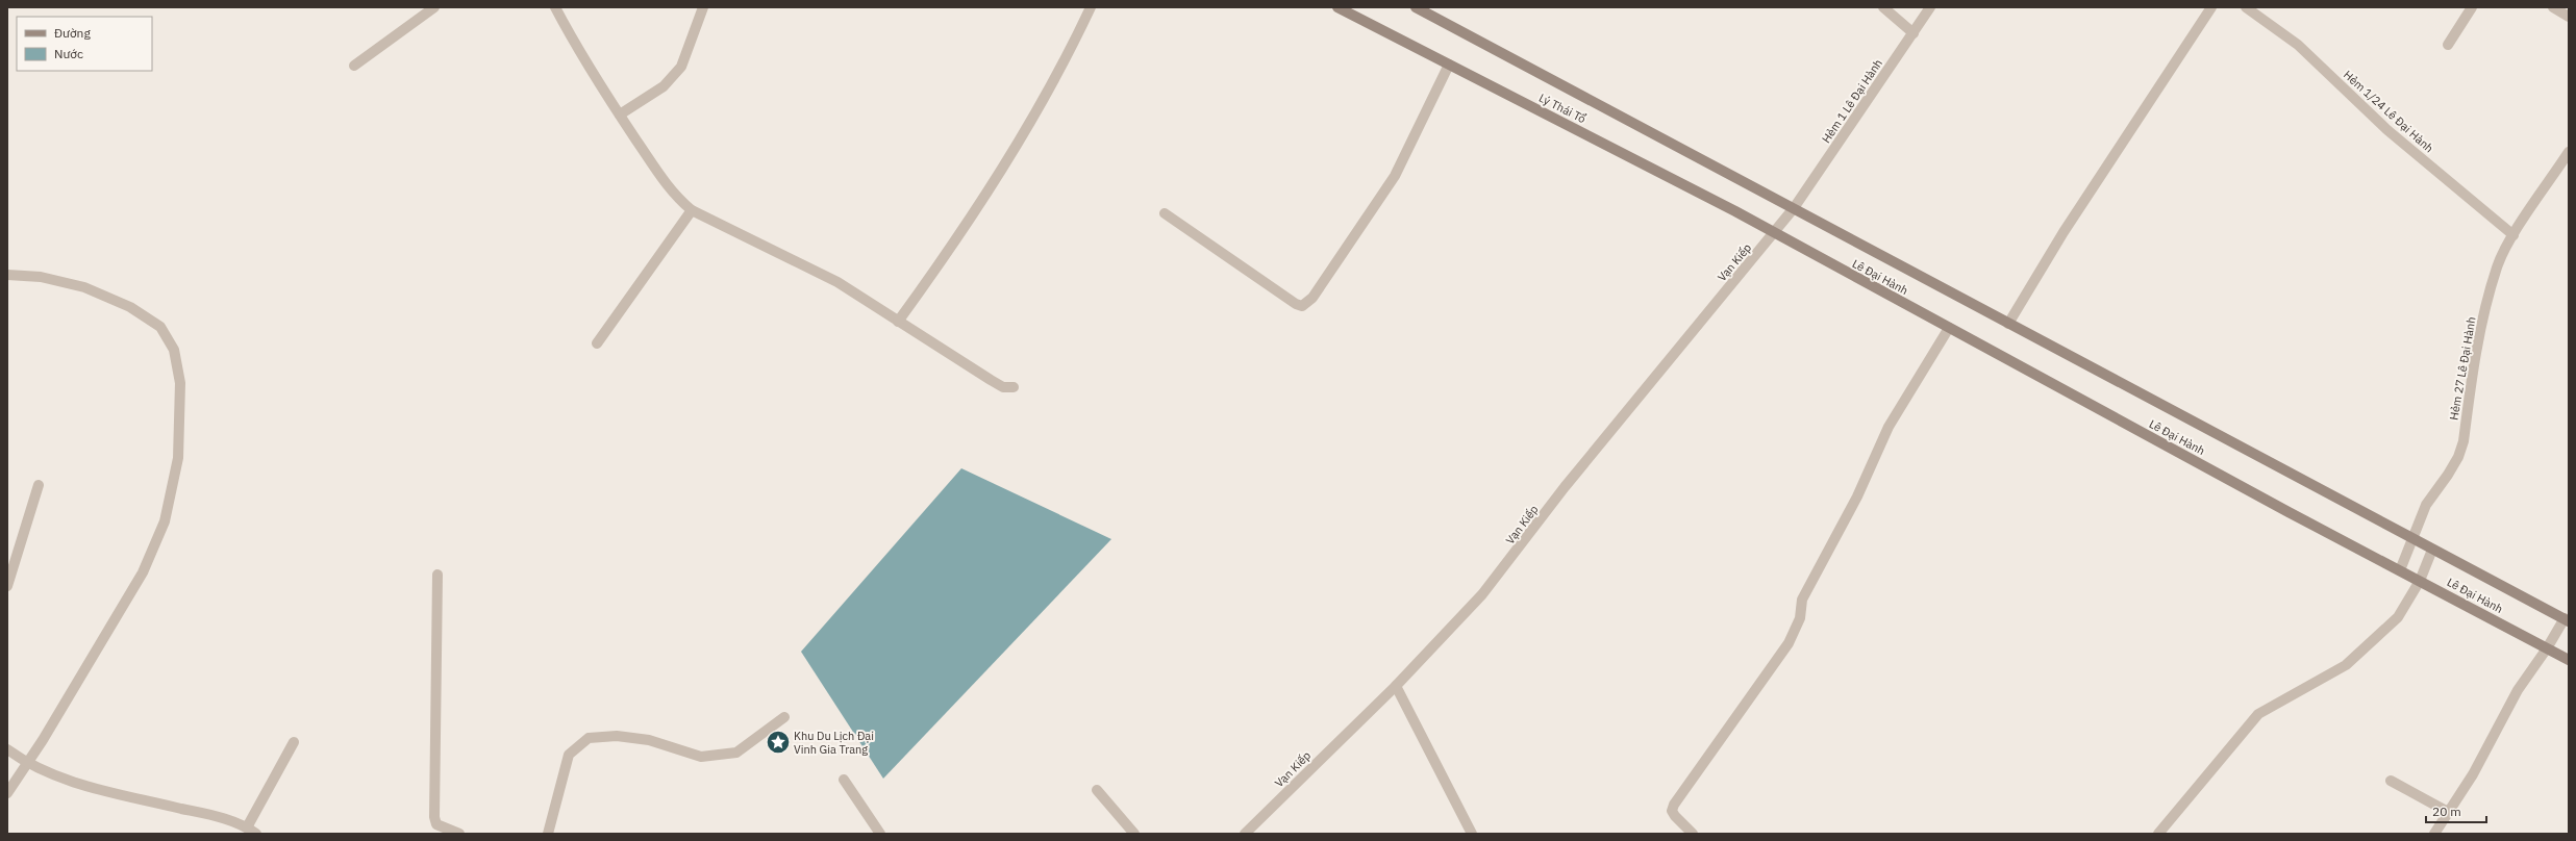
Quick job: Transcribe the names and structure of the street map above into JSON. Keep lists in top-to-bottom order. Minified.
{"streets":{"main road":["Lý Thái Tổ","Lê Đại Hành"],"street":["Hẻm 1 Lê Đại Hành","Hẻm 1/24 Lê Đại Hành","Vạn Kiếp","Hẻm 27 Lê Đại Hành"]},"crossings":[["Hẻm 1 Lê Đại Hành","Lý Thái Tổ"],["Hẻm 1 Lê Đại Hành","Vạn Kiếp"],["Hẻm 1 Lê Đại Hành","Lê Đại Hành"],["Lý Thái Tổ","Vạn Kiếp"],["Lý Thái Tổ","Lê Đại Hành"],["Hẻm 1/24 Lê Đại Hành","Hẻm 27 Lê Đại Hành"],["Vạn Kiếp","Lê Đại Hành"],["Lê Đại Hành","Hẻm 27 Lê Đại Hành"]],"places":{"place":["Khu Du Lịch Đại Vinh Gia Trang"]},"legend":["Đường","Nước"],"scale_bar":"20 m"}
